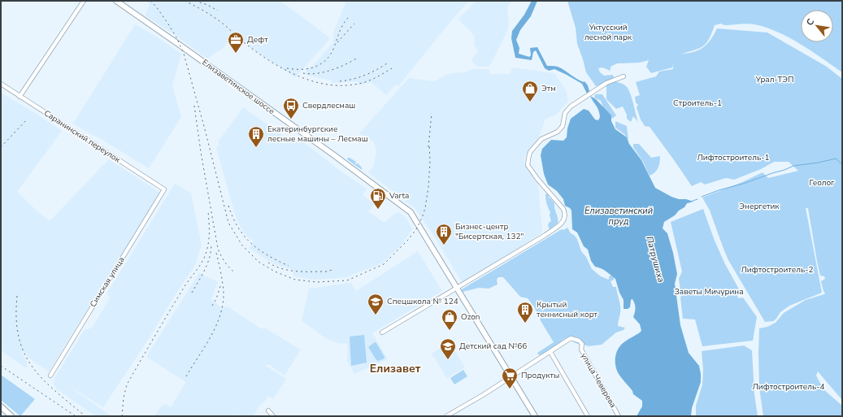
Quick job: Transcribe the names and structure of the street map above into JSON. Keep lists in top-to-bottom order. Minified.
{"streets":{"main road":["Елизаветинское шоссе"],"street":["Саранинский переулок","Симская улица","улица Чеверева"]},"crossings":[["Саранинский переулок","Симская улица"]],"districts":["Елизавет"],"water":["Елизаветинский пруд","Патрушиха"],"parks":["Уктусский лесной парк","Урал-ТЭП","Строитель-1","Лифтостроитель-1","Геолог","Энергетик","Лифтостроитель-2","Заветы Мичурина","Лифтостроитель-4"],"places":{"office":["Дефт"],"shop":["Этм","Ozon"],"bus stop":["Свердлесмаш"],"building":["Екатеринбургские лесные машины – Лесмаш","Бизнес-центр \"Бисертская, 132\"","Крытый теннисный корт"],"fuel station":["Varta"],"school or university":["Спецшкола № 124","Детский сад №66"],"supermarket":["Продукты"]},"north":"top left"}
